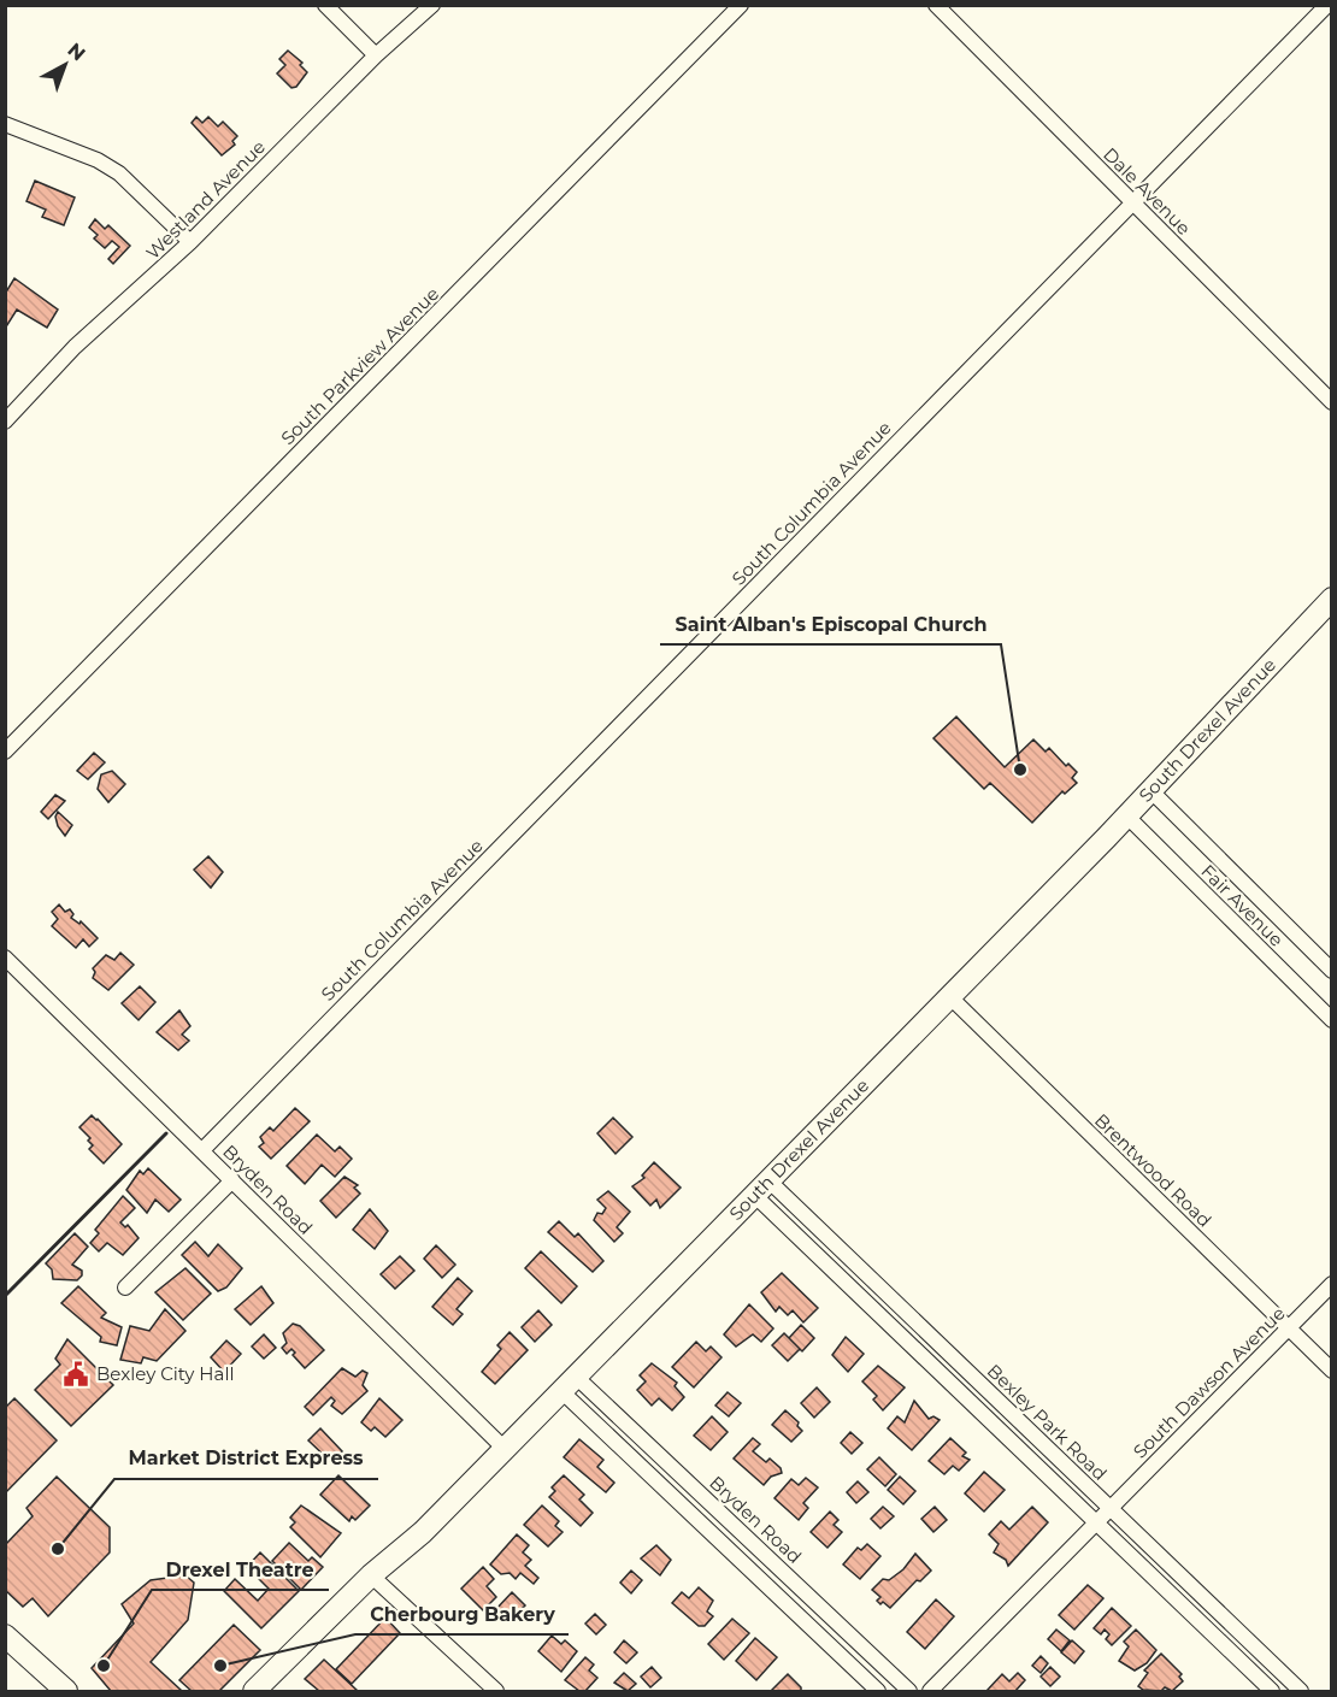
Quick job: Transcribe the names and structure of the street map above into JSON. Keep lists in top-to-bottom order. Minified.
{"streets":{"main road":["South Drexel Avenue"],"street":["Dale Avenue","Westland Avenue","South Parkview Avenue","South Columbia Avenue","Fair Avenue","Brentwood Road","Bryden Road","South Dawson Avenue","Bexley Park Road"]},"crossings":[["Dale Avenue","South Columbia Avenue"],["South Columbia Avenue","Bryden Road"],["South Drexel Avenue","Fair Avenue"],["South Drexel Avenue","Brentwood Road"],["South Drexel Avenue","Bryden Road"],["South Drexel Avenue","Bexley Park Road"],["Brentwood Road","South Dawson Avenue"],["South Dawson Avenue","Bexley Park Road"]],"places":{"other":["Saint Alban's Episcopal Church","Market District Express","Drexel Theatre","Cherbourg Bakery"],"public building":["Bexley City Hall"]},"north":"top right"}
